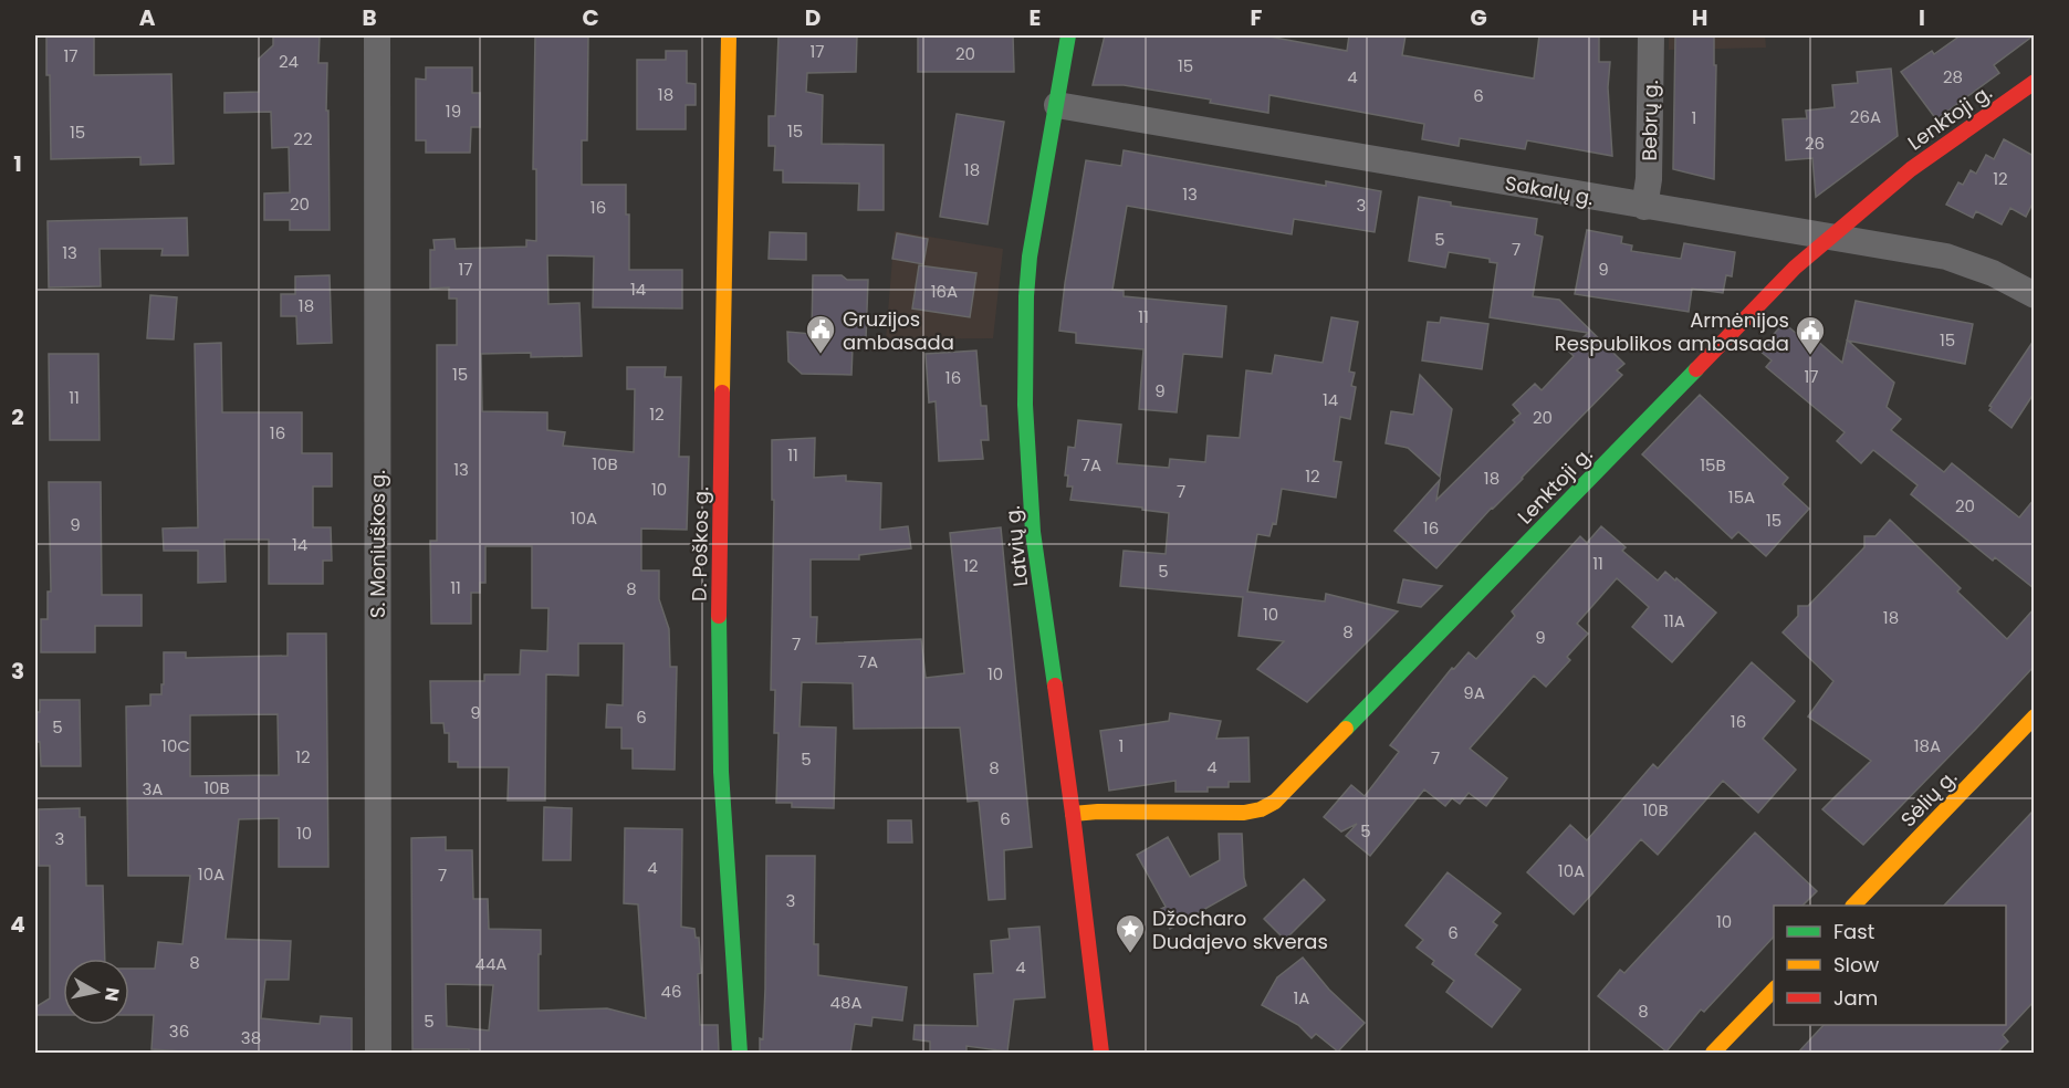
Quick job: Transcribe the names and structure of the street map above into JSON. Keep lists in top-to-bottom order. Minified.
{"streets":{"street":["Lenktoji g.","Bebrų g.","Sakalų g.","S. Moniuškos g.","D. Poškos g.","Latvių g.","Sėlių g."]},"crossings":[["Lenktoji g.","Sakalų g."],["Lenktoji g.","Latvių g."],["Bebrų g.","Sakalų g."],["Sakalų g.","Latvių g."]],"places":{"public building":["Gruzijos ambasada","Armėnijos Respublikos ambasada"],"place":["Džocharo Dudajevo skveras"]},"house_numbers":["17","20","17","24","15","4","28","18","6","19","26A","1","15","15","22","26","18","12","13","20","3","16","5","7","13","17","9","14","16A","18","11","15","15","17","16","9","11","14","12","20","16","11","10B","7A","15B","13","12","18","10","7","15A","20","10A","15","9","16","14","11","12","5","11","8","10","18","11A","8","9","7","7A","10","9A","9","6","16","5","10C","1","18A","12","7","5","4","8","10B","3A","10B","6","5","10","3","4","10A","10A","7","3","10","6","8","44A","4","46","1A","48A","8","5","36","38"],"legend":["Fast","Slow","Jam"],"north":"right","grid":{"columns":["A","B","C","D","E","F","G","H","I"],"rows":["1","2","3","4"]}}
